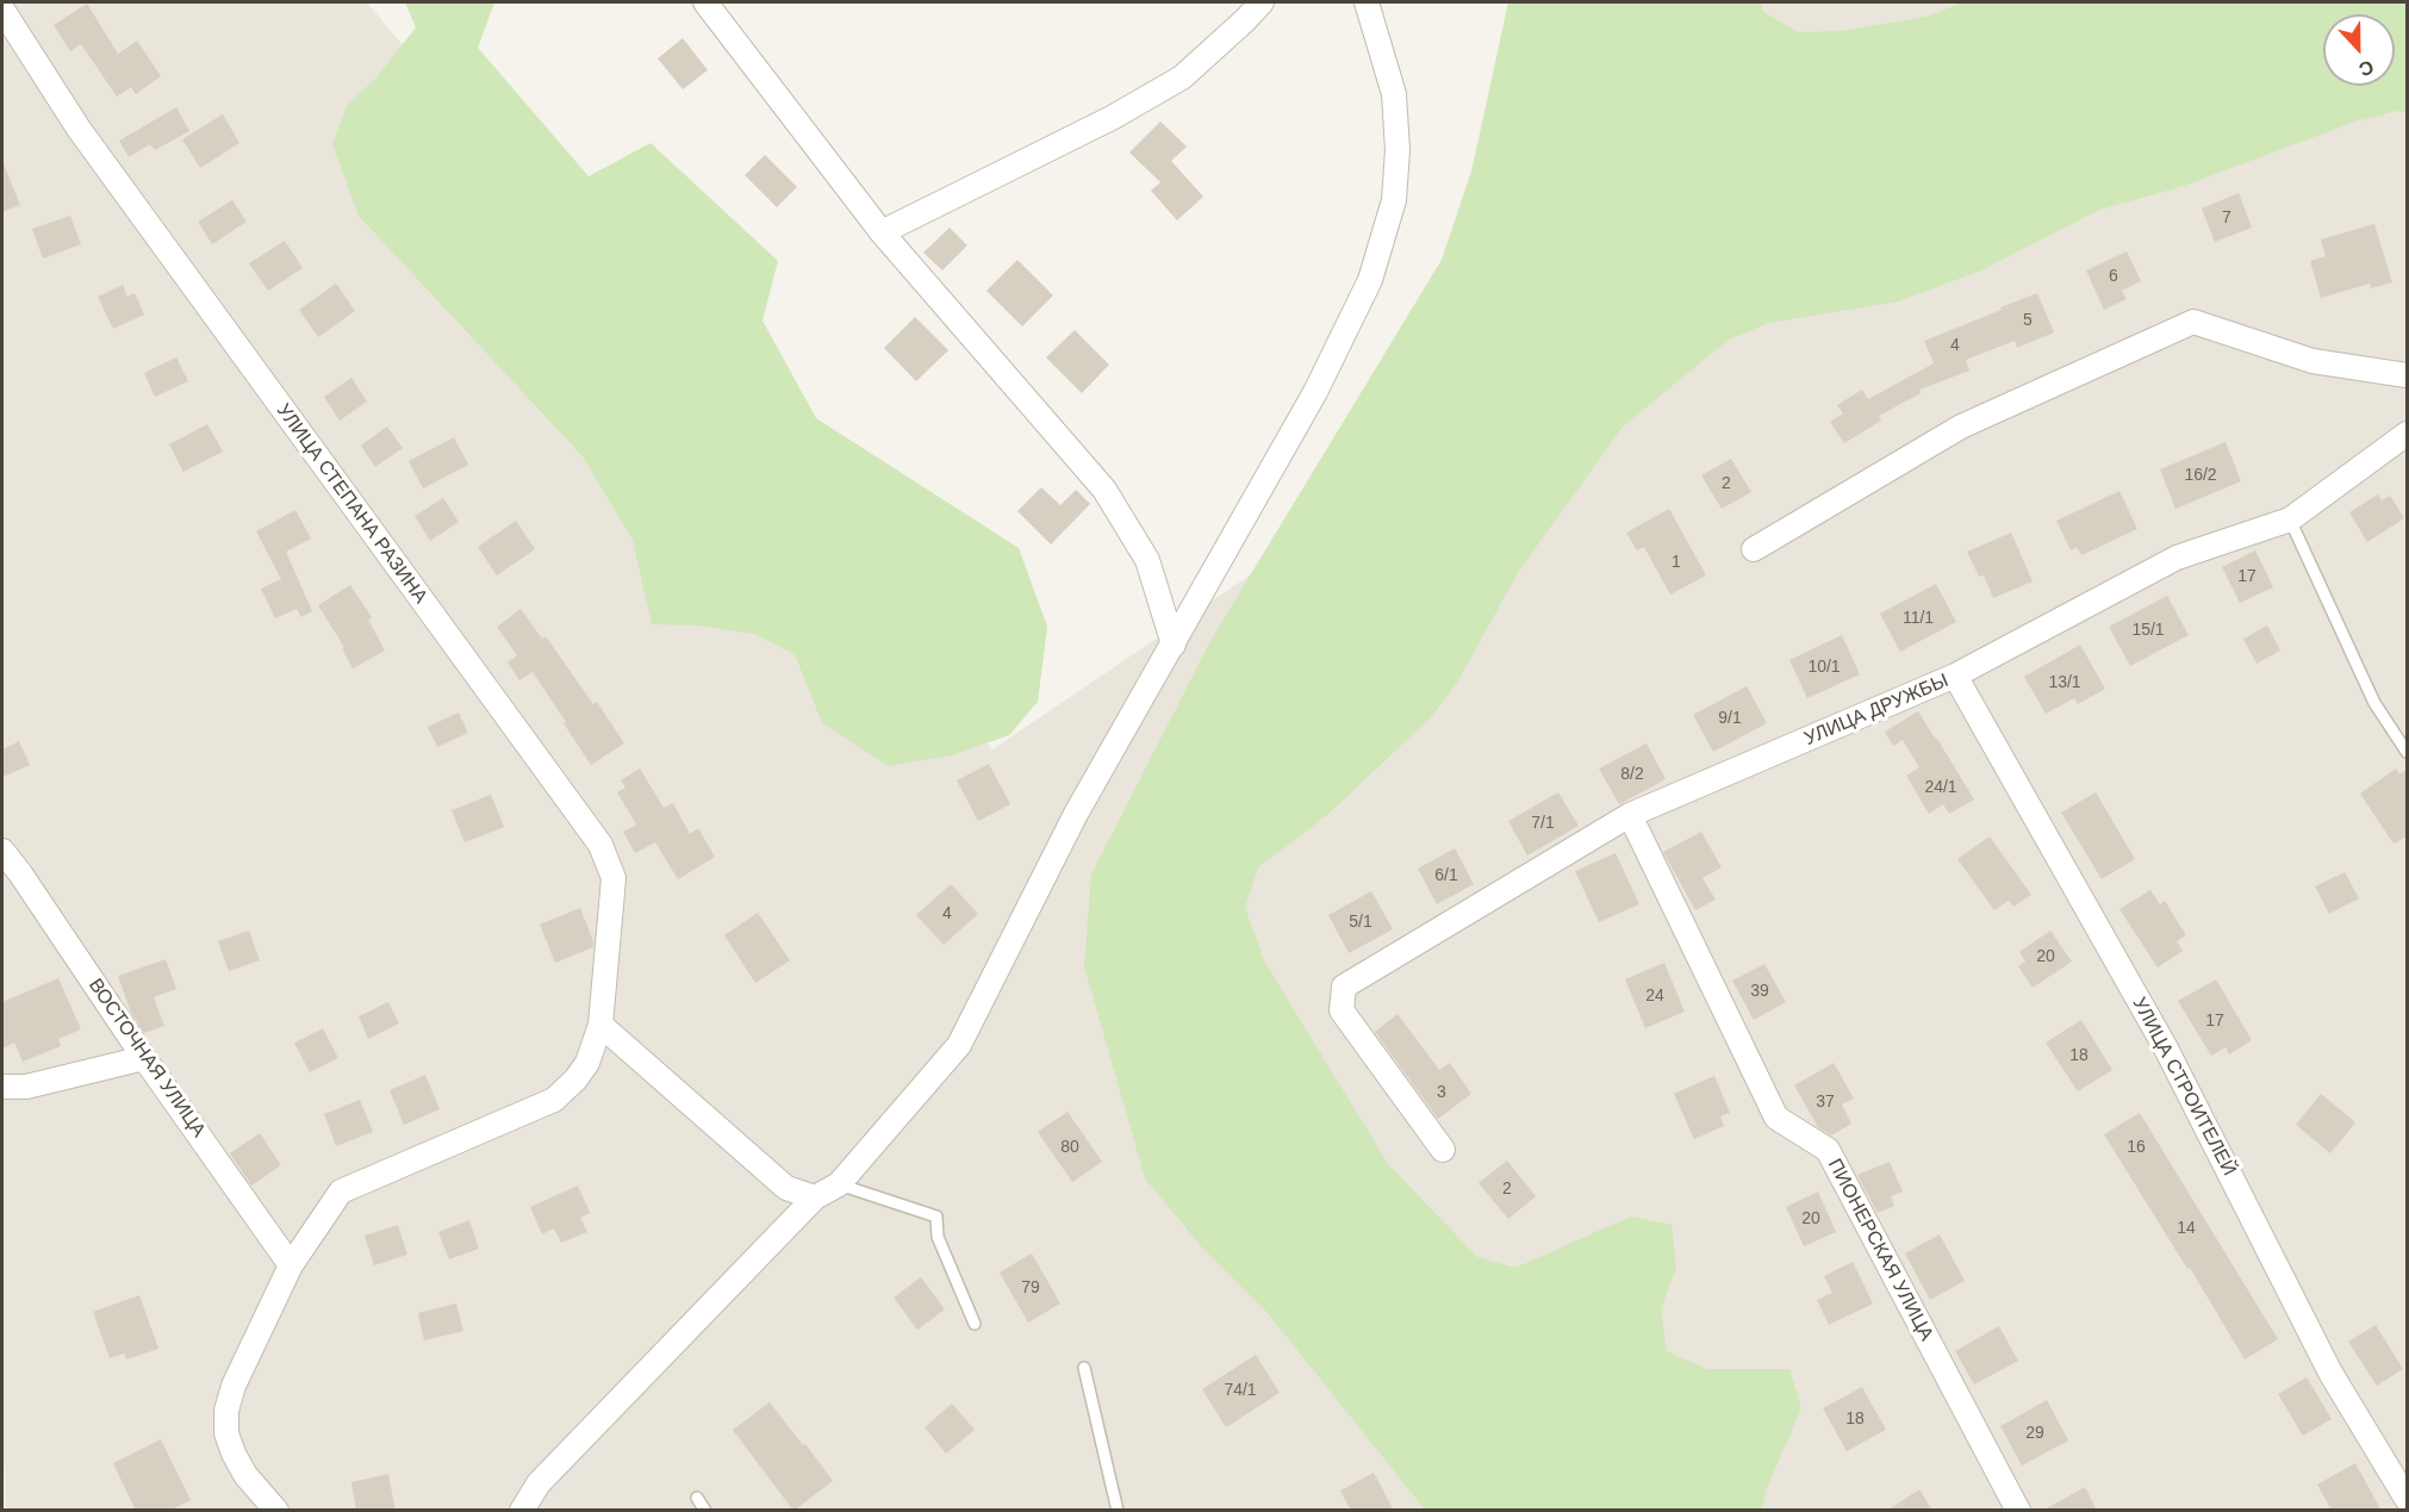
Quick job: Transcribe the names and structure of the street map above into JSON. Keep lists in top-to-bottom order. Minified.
{"streets":{"street":["УЛИЦА СТЕПАНА РАЗИНА","УЛИЦА ДРУЖБЫ","ВОСТОЧНАЯ УЛИЦА","УЛИЦА СТРОИТЕЛЕЙ","ПИОНЕРСКАЯ УЛИЦА"]},"crossings":[["УЛИЦА СТЕПАНА РАЗИНА","ВОСТОЧНАЯ УЛИЦА"],["УЛИЦА ДРУЖБЫ","УЛИЦА СТРОИТЕЛЕЙ"],["УЛИЦА ДРУЖБЫ","ПИОНЕРСКАЯ УЛИЦА"]],"house_numbers":["7","6","5","4","16/2","2","1","17","11/1","15/1","10/1","13/1","9/1","8/2","24/1","7/1","6/1","4","5/1","20","39","24","17","18","3","37","80","16","2","20","14","79","74/1","18","29"],"north":"bottom"}
